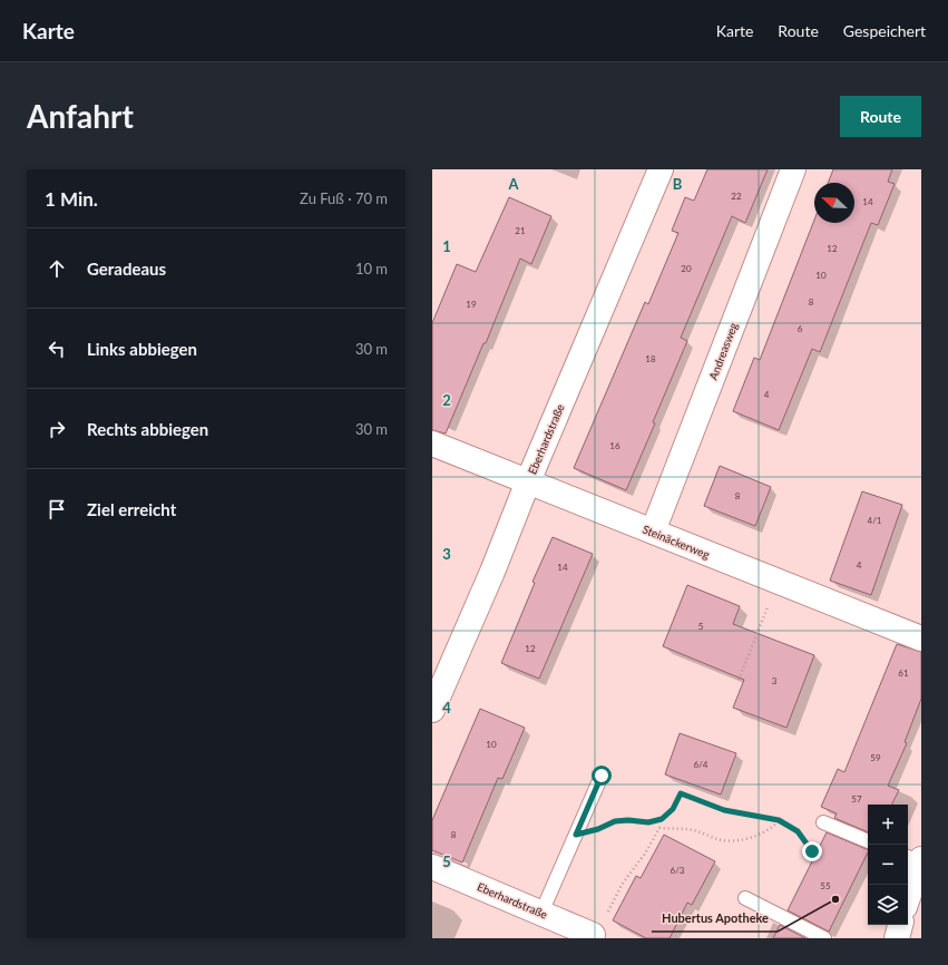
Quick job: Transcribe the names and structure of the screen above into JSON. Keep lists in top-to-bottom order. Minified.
{"streets":{"street":["Andreasweg","Eberhardstraße","Steinäckerweg"]},"crossings":[["Andreasweg","Steinäckerweg"],["Eberhardstraße","Steinäckerweg"]],"places":["Hubertus Apotheke"],"house_numbers":["22","14","21","12","20","10","8","19","6","18","4","16","8","4/1","4","14","5","12","61","3","10","59","6/4","57","8","6/3","55"],"north":"top left","page":{"header":"Karte","nav":["Karte","Route","Gespeichert"],"buttons":"Route","title":"Anfahrt","heading":["1 Min.","Zu Fuß · 70 m"],"list":[["Geradeaus","10 m"],["Links abbiegen","30 m"],["Rechts abbiegen","30 m"],"Ziel erreicht"],"map_buttons":["+","−"]},"grid":{"columns":["A","B"],"rows":["1","2","3","4","5"]}}
